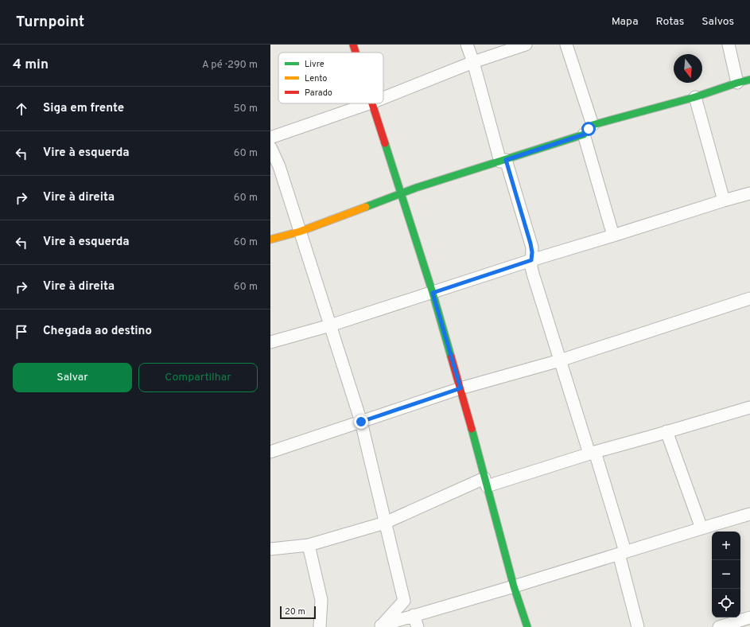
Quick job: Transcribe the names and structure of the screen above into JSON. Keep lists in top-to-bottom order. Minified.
{"legend":["Livre","Lento","Parado"],"scale_bar":"20 m","north":"bottom","page":{"header":"Turnpoint","nav":["Mapa","Rotas","Salvos"],"heading":["4 min","A pé · 290 m"],"list":[["Siga em frente","50 m"],["Vire à esquerda","60 m"],["Vire à direita","60 m"],["Vire à esquerda","60 m"],["Vire à direita","60 m"],"Chegada ao destino"],"buttons":["Salvar","Compartilhar"],"map_buttons":["+","−"],"scale":"20 m"}}
